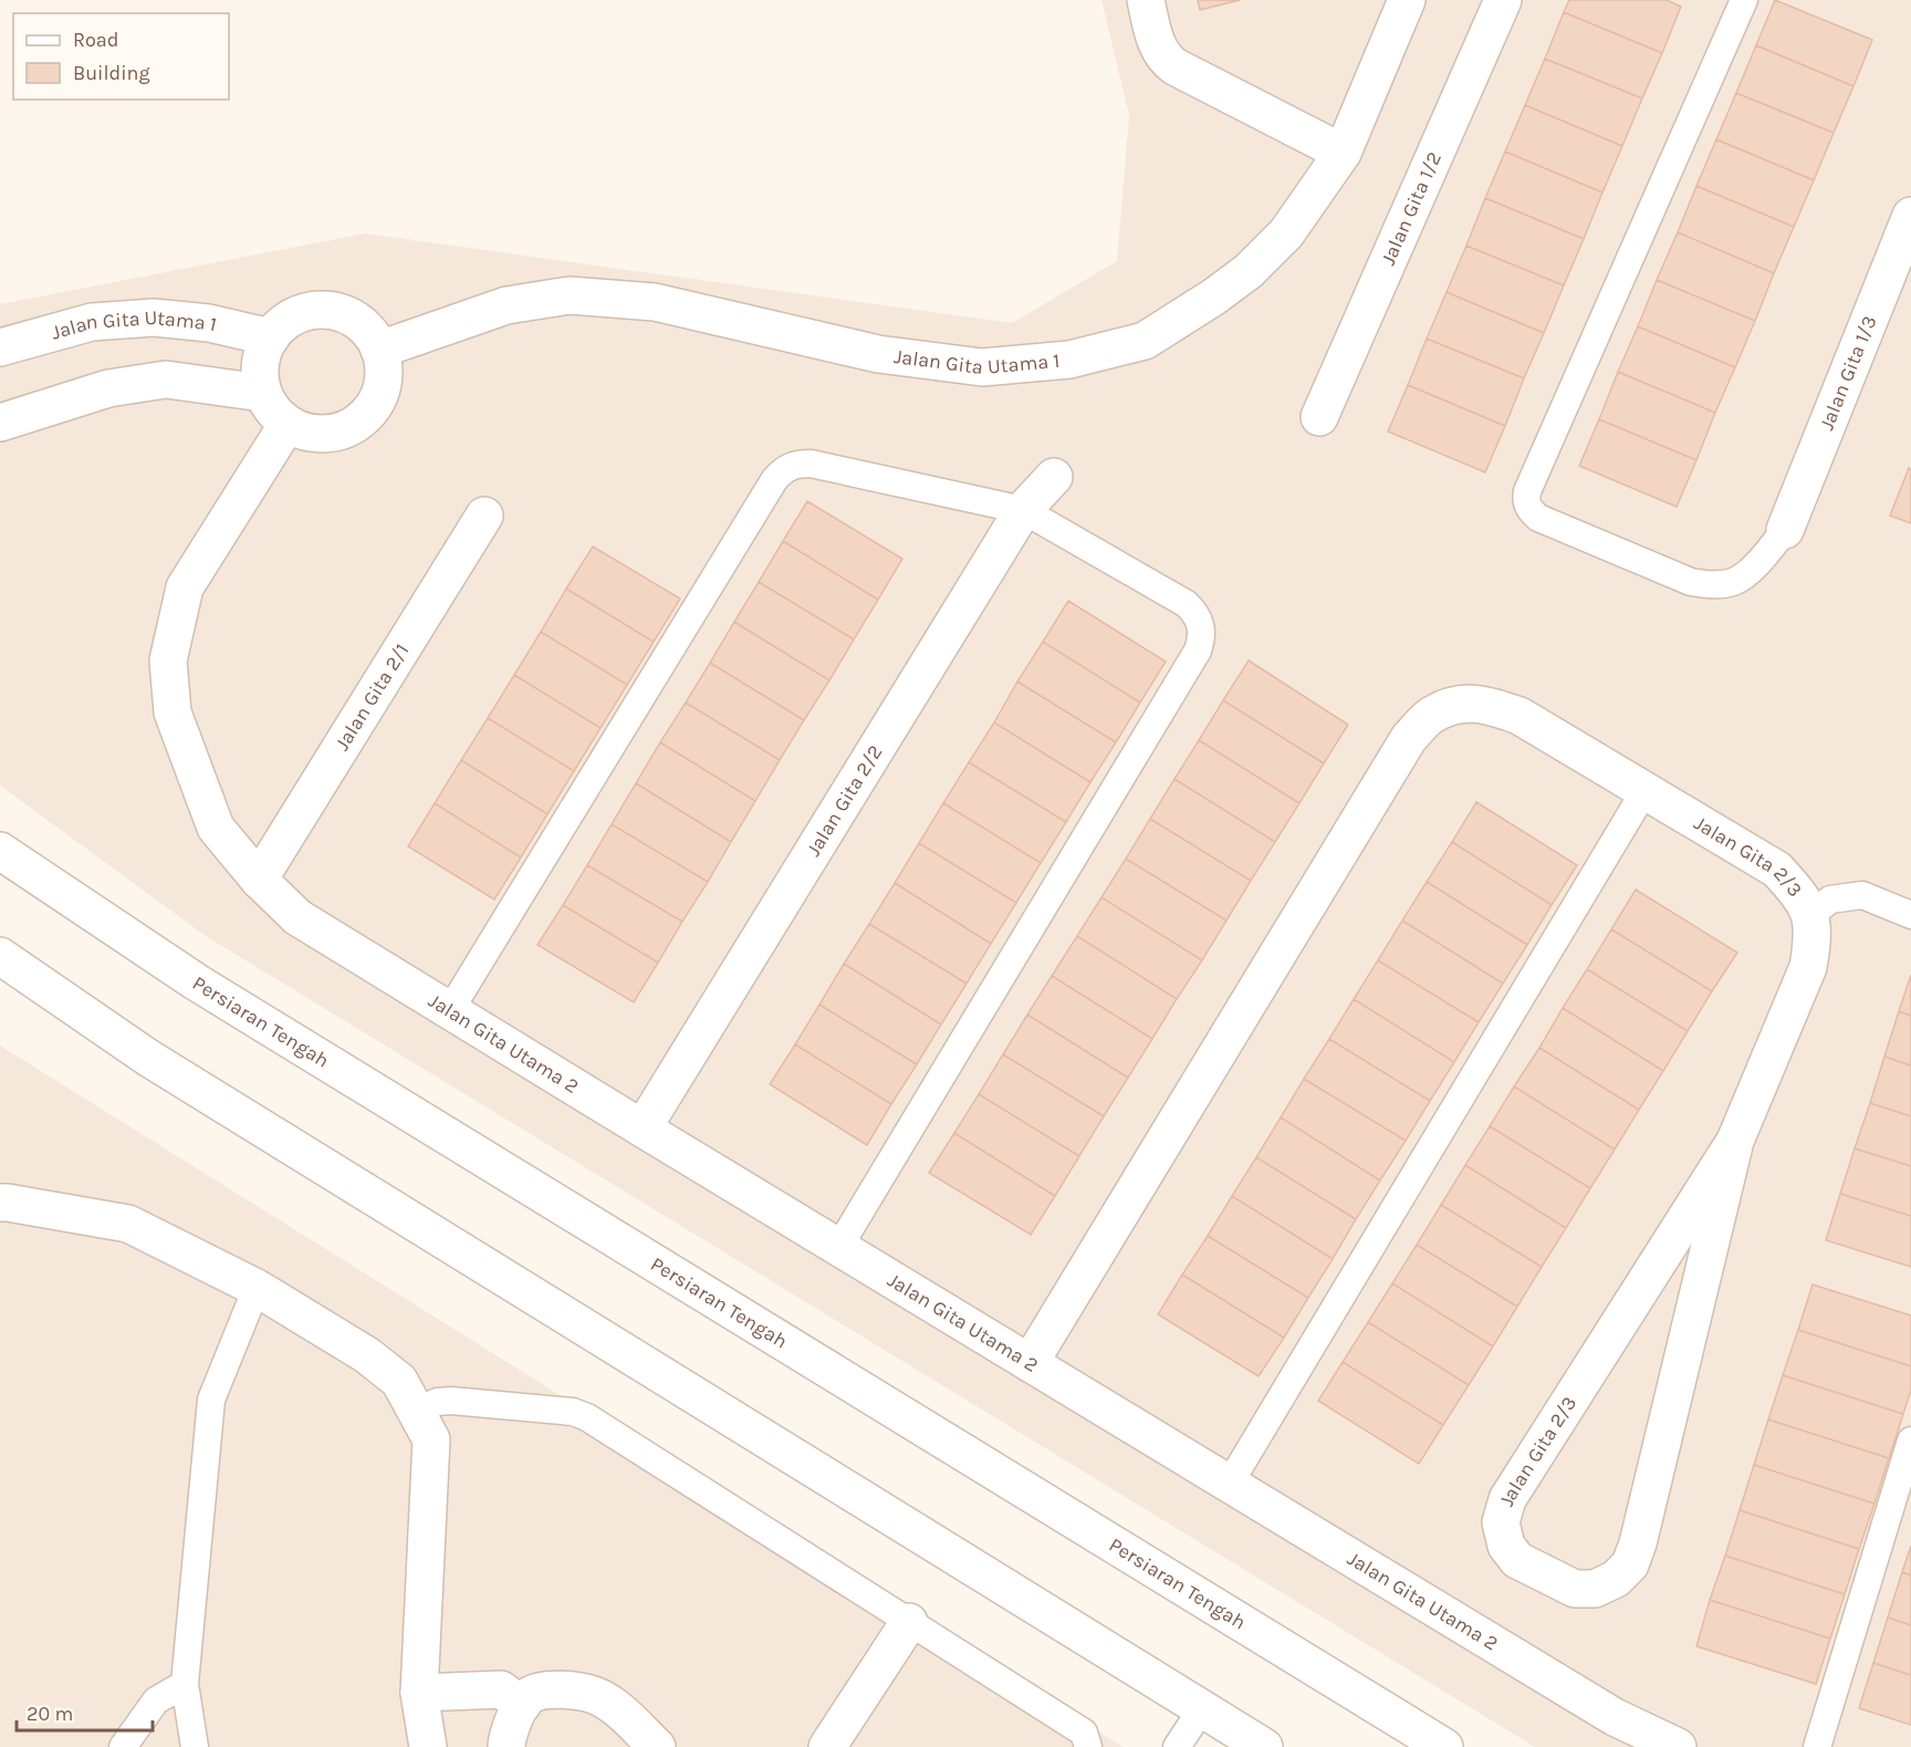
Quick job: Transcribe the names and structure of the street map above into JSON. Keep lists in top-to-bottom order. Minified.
{"streets":{"street":["Jalan Gita 1/2","Jalan Gita Utama 1","Jalan Gita 1/3","Jalan Gita 2/1","Jalan Gita 2/2","Jalan Gita 2/3","Persiaran Tengah","Jalan Gita Utama 2"]},"crossings":[["Jalan Gita Utama 1","Jalan Gita Utama 2"],["Jalan Gita 2/1","Jalan Gita Utama 2"],["Jalan Gita 2/2","Jalan Gita Utama 2"],["Jalan Gita 2/3","Jalan Gita Utama 2"]],"legend":["Road","Building"],"scale_bar":"20 m"}
